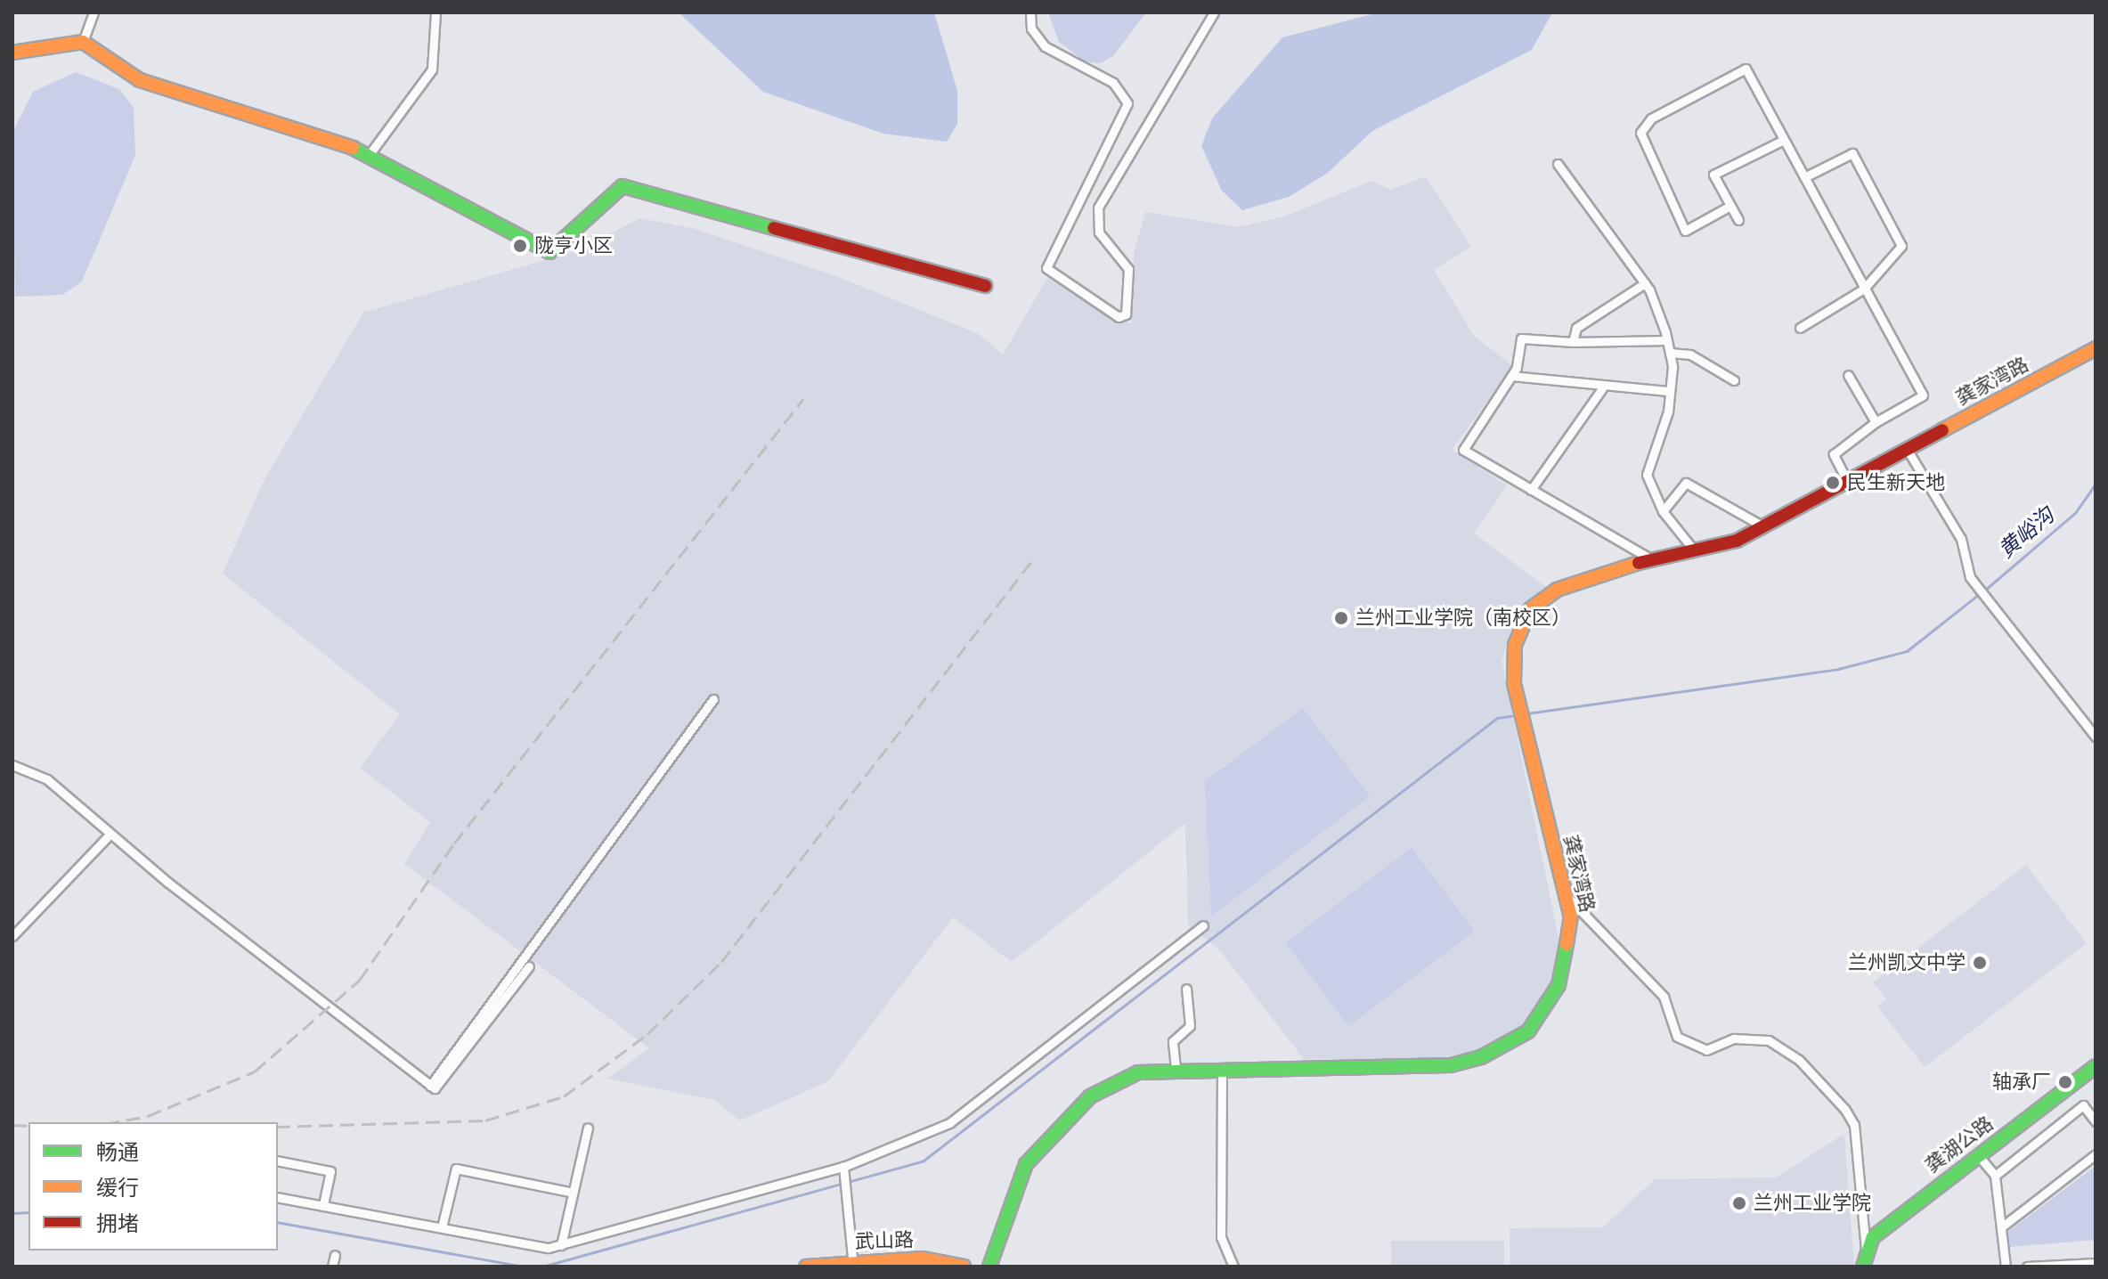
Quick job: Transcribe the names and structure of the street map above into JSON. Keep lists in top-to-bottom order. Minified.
{"streets":{"street":["龚家湾路","龚湖公路","武山路"]},"water":["黄峪沟"],"places":["陇亨小区","民生新天地","兰州工业学院（南校区）","兰州凯文中学","轴承厂","兰州工业学院"],"legend":["畅通","缓行","拥堵"]}
